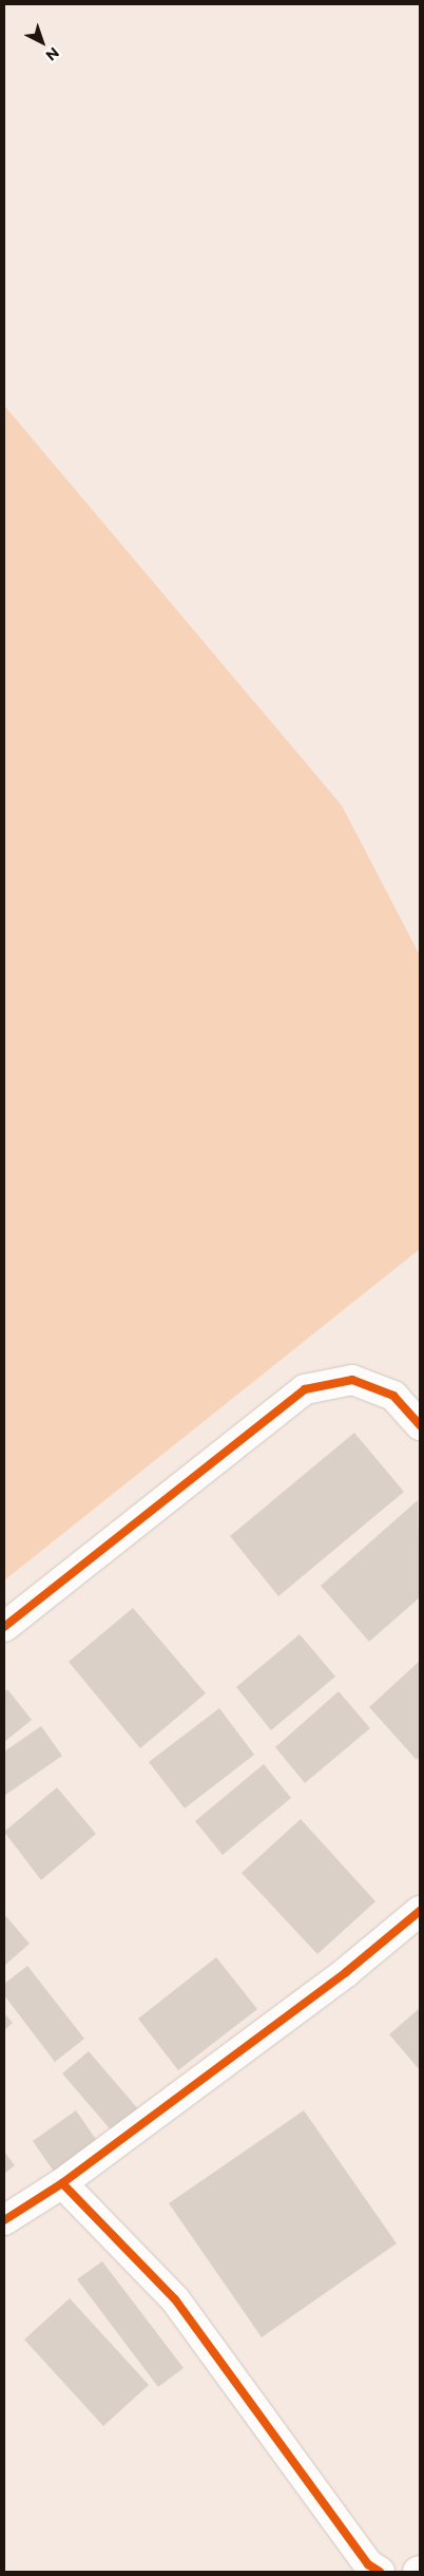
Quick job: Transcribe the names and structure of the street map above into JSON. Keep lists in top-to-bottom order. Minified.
{"north":"bottom right"}
